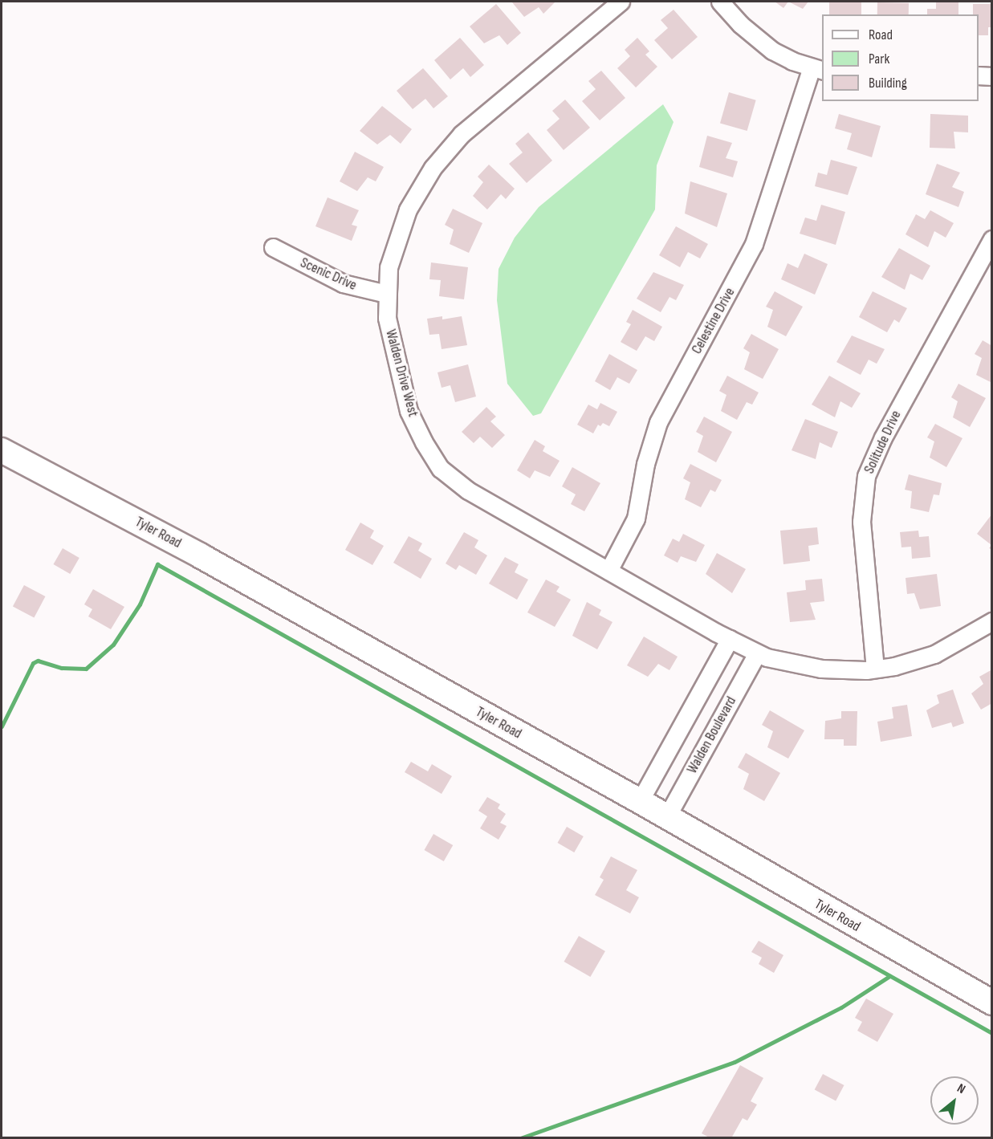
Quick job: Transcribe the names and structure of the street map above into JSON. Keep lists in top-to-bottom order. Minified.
{"streets":{"street":["Scenic Drive","Celestine Drive","Walden Drive West","Solitude Drive","Tyler Road","Walden Boulevard"]},"crossings":[["Scenic Drive","Walden Drive West"],["Celestine Drive","Walden Drive West"],["Walden Drive West","Solitude Drive"],["Walden Drive West","Walden Boulevard"],["Tyler Road","Walden Boulevard"]],"legend":["Road","Park","Building"],"north":"top right"}
